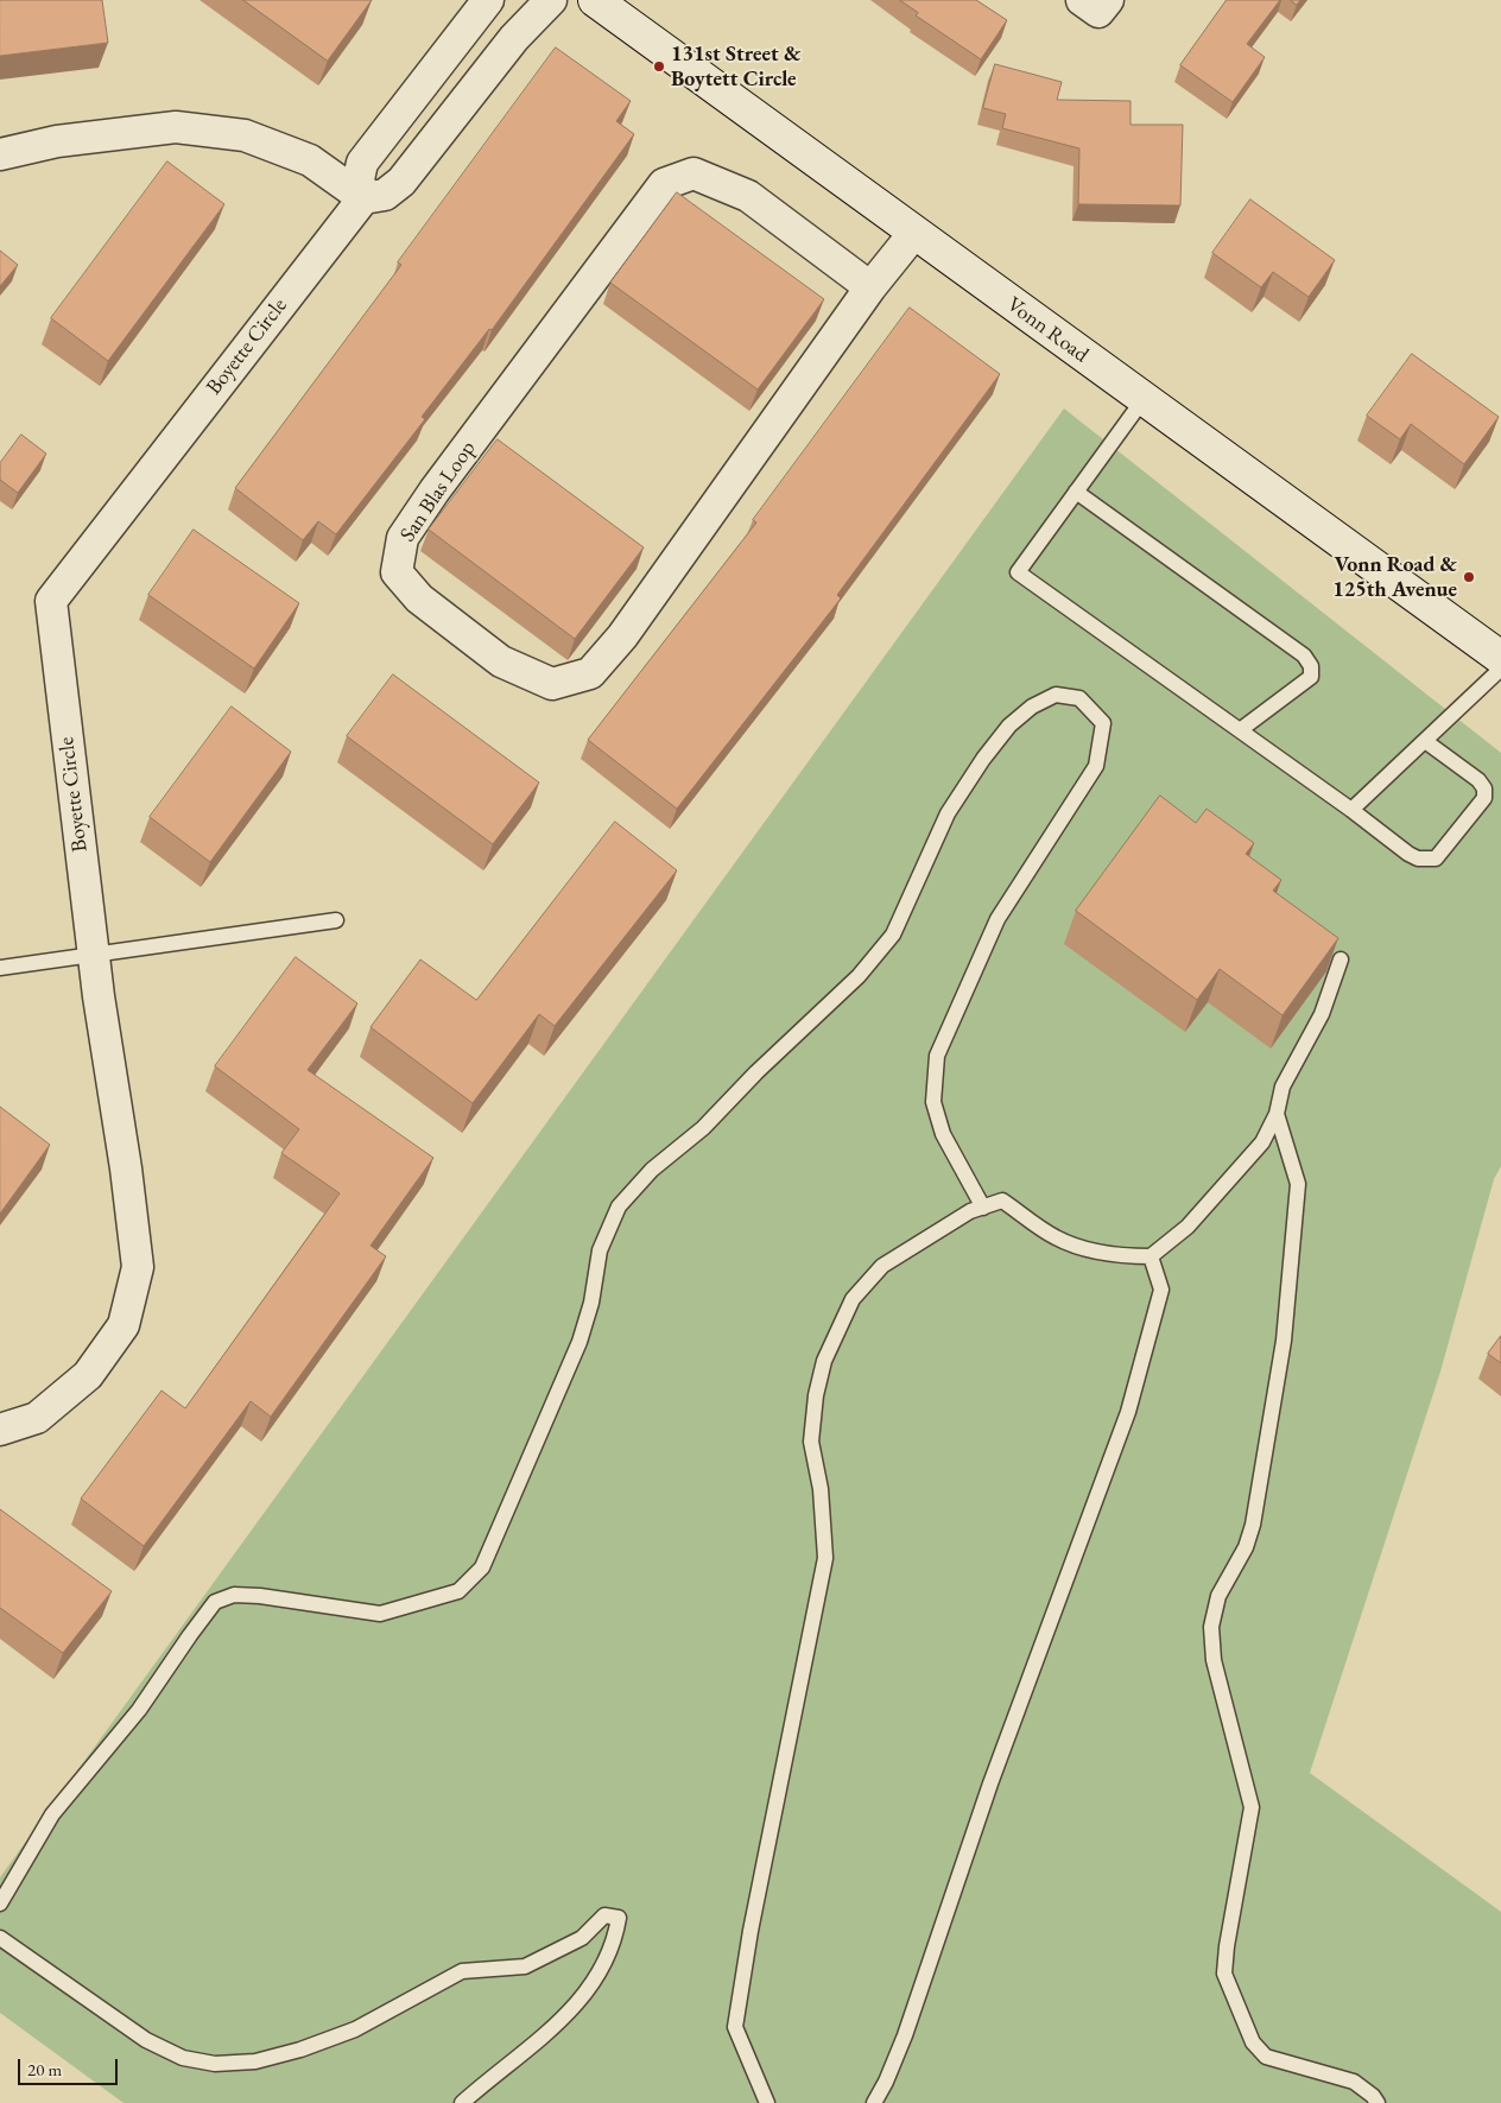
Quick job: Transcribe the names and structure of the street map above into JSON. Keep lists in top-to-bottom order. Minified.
{"streets":{"street":["Vonn Road","Boyette Circle","San Blas Loop"]},"crossings":[["Vonn Road","San Blas Loop"]],"places":["131st Street & Boytett Circle","Vonn Road & 125th Avenue"],"scale_bar":"20 m"}
